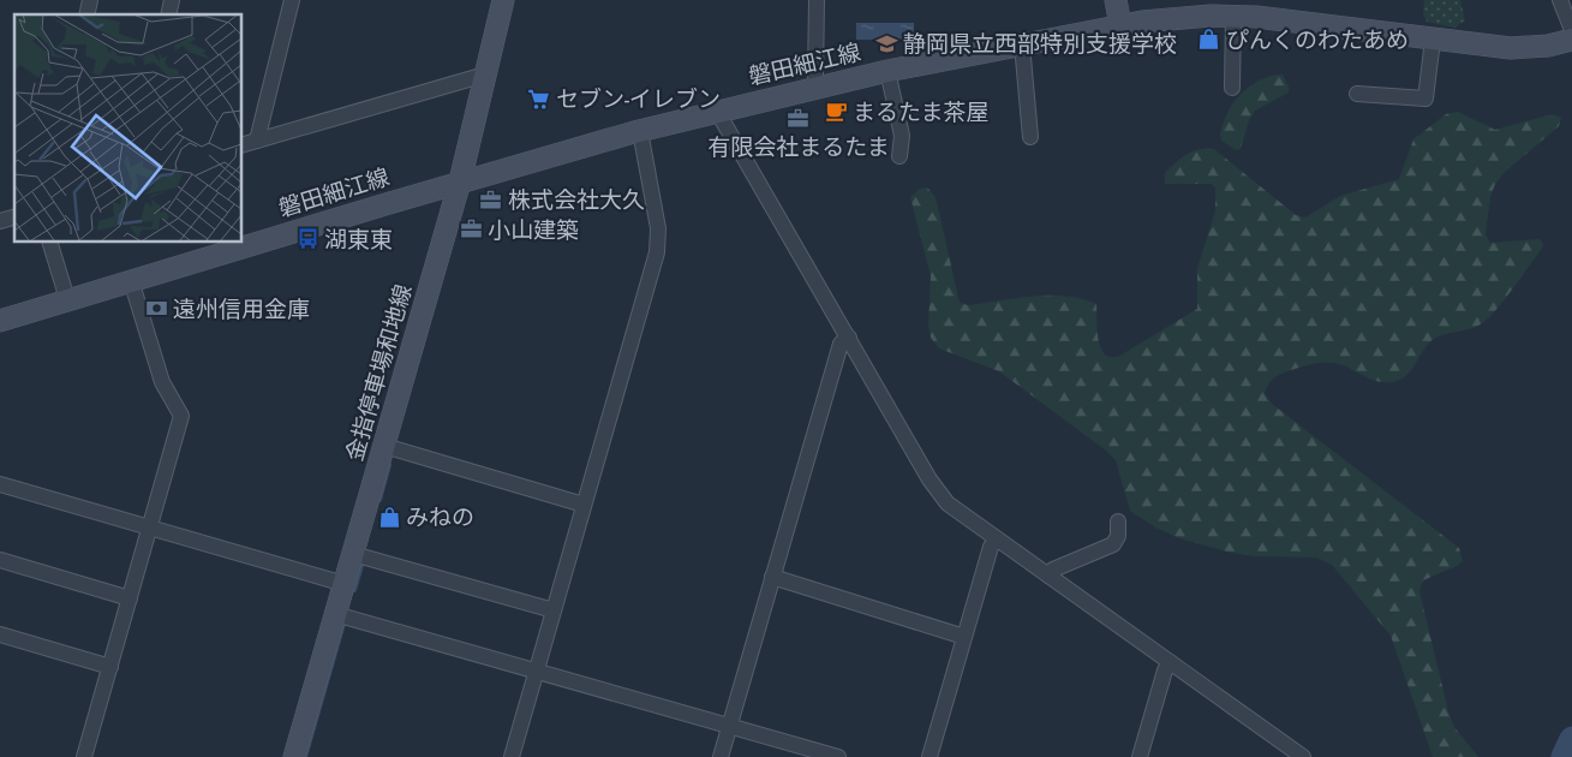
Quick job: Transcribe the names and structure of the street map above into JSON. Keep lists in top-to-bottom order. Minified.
{"streets":{"main road":["磐田細江線","金指停車場和地線"]},"crossings":[["磐田細江線","金指停車場和地線"]],"places":{"shop":["ぴんくのわたあめ","みねの"],"school or university":["静岡県立西部特別支援学校"],"supermarket":["セブン-イレブン"],"cafe":["まるたま茶屋"],"office":["有限会社まるたま","株式会社大久","小山建築"],"bus stop":["湖東東"],"bank":["遠州信用金庫"]}}
